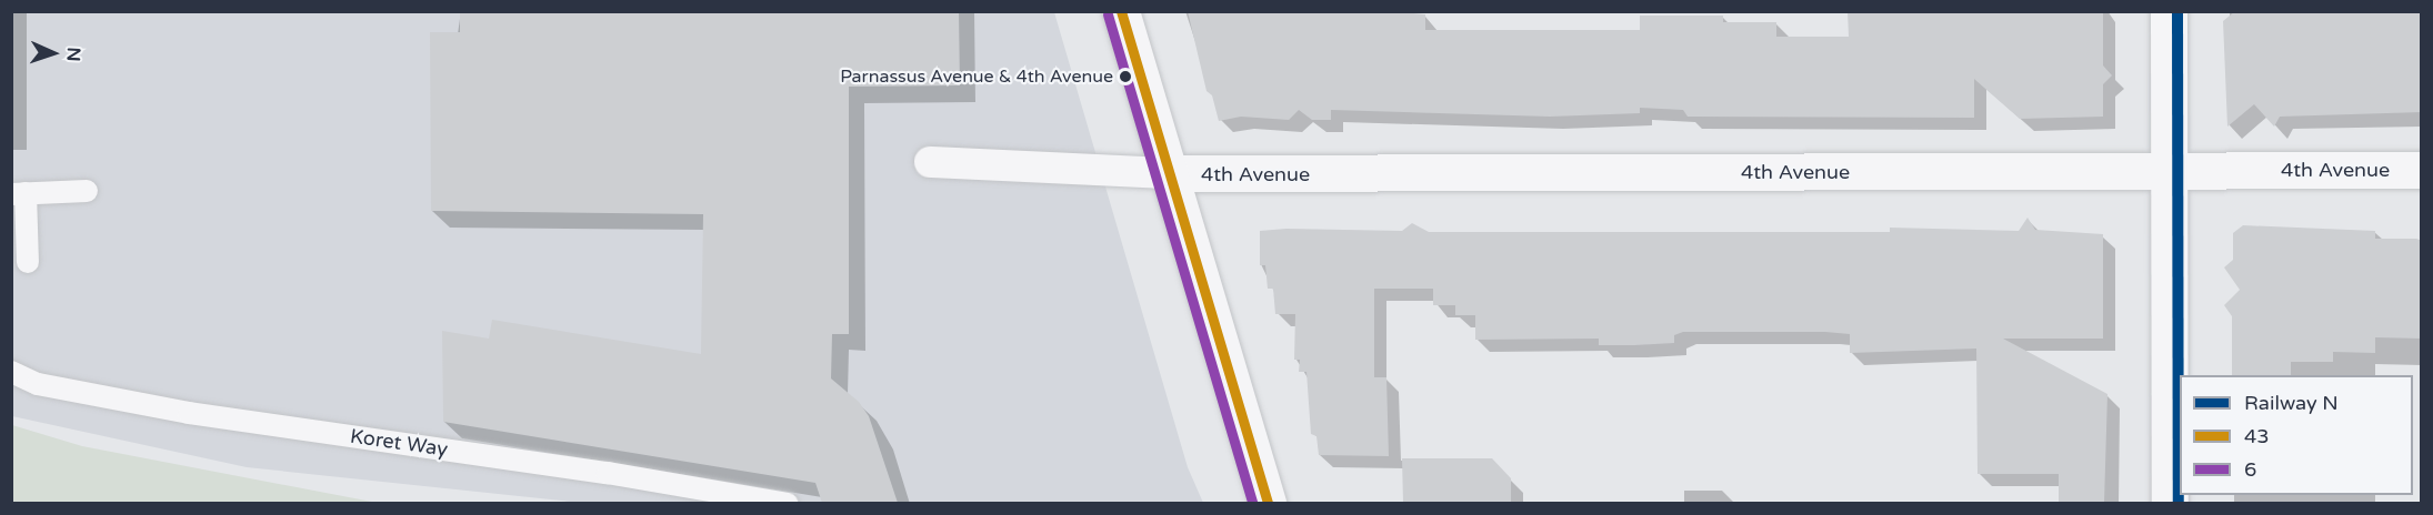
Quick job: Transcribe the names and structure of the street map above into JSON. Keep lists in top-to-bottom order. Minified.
{"streets":{"street":["4th Avenue"],"lane":["Koret Way"]},"places":["Parnassus Avenue & 4th Avenue"],"lines":["rail line N","transit line 43","transit line 6"],"legend":["Railway N","43","6"],"north":"right"}
